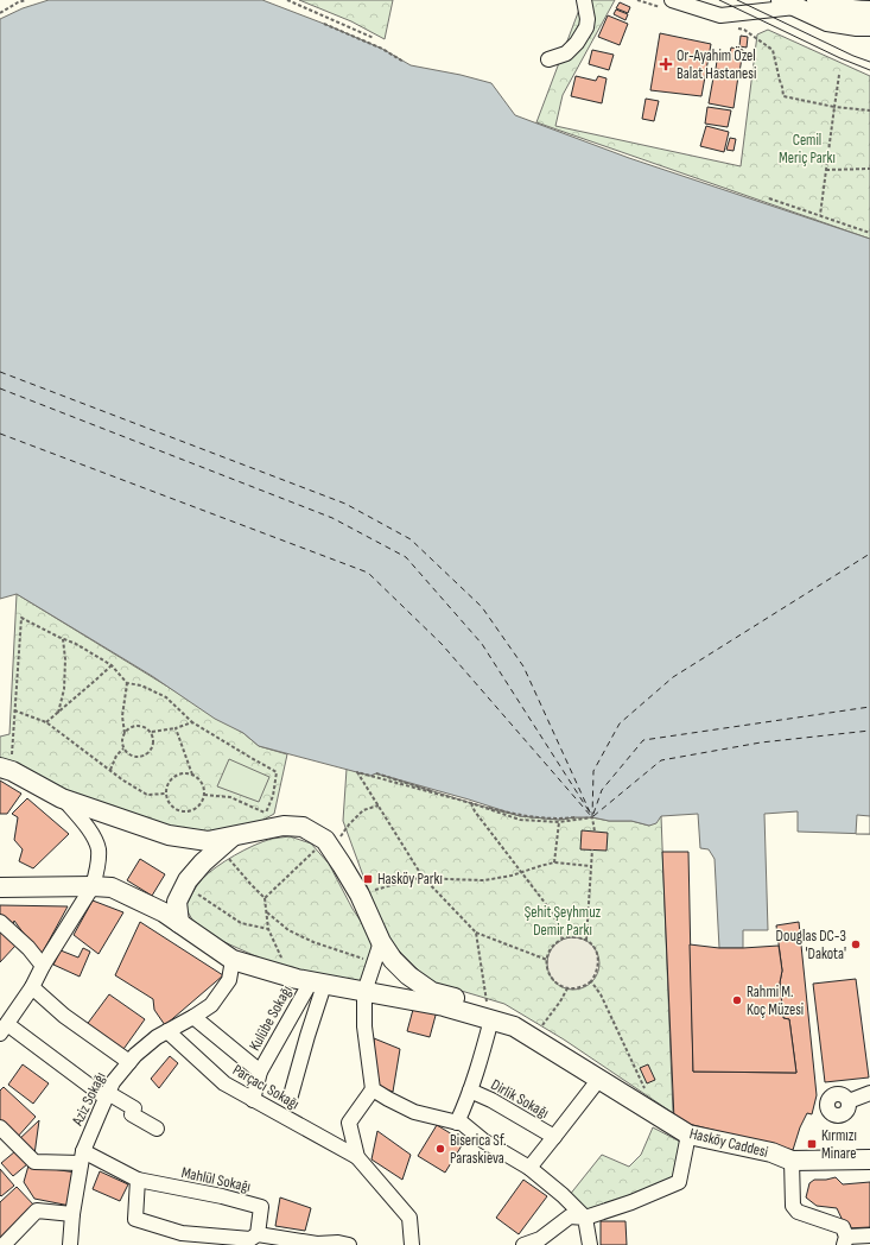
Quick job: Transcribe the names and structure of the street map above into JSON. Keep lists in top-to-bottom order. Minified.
{"streets":{"main road":["Hasköy Caddesi"],"street":["Kulübe Sokağı","Parçacı Sokağı","Aziz Sokağı","Dirlik Sokağı","Mahlül Sokağı"]},"crossings":[["Kulübe Sokağı","Parçacı Sokağı"],["Parçacı Sokağı","Aziz Sokağı"]],"parks":["Cemil Meriç Parkı","Şehit Şeyhmuz Demir Parkı"],"places":{"health":["Or-Ayahim Özel Balat Hastanesi"],"transit":["Hasköy Parkı","Kırmızı Minare"],"other":["Douglas DC-3 'Dakota'","Rahmi M. Koç Müzesi","Biserica Sf. Paraskieva"]}}
